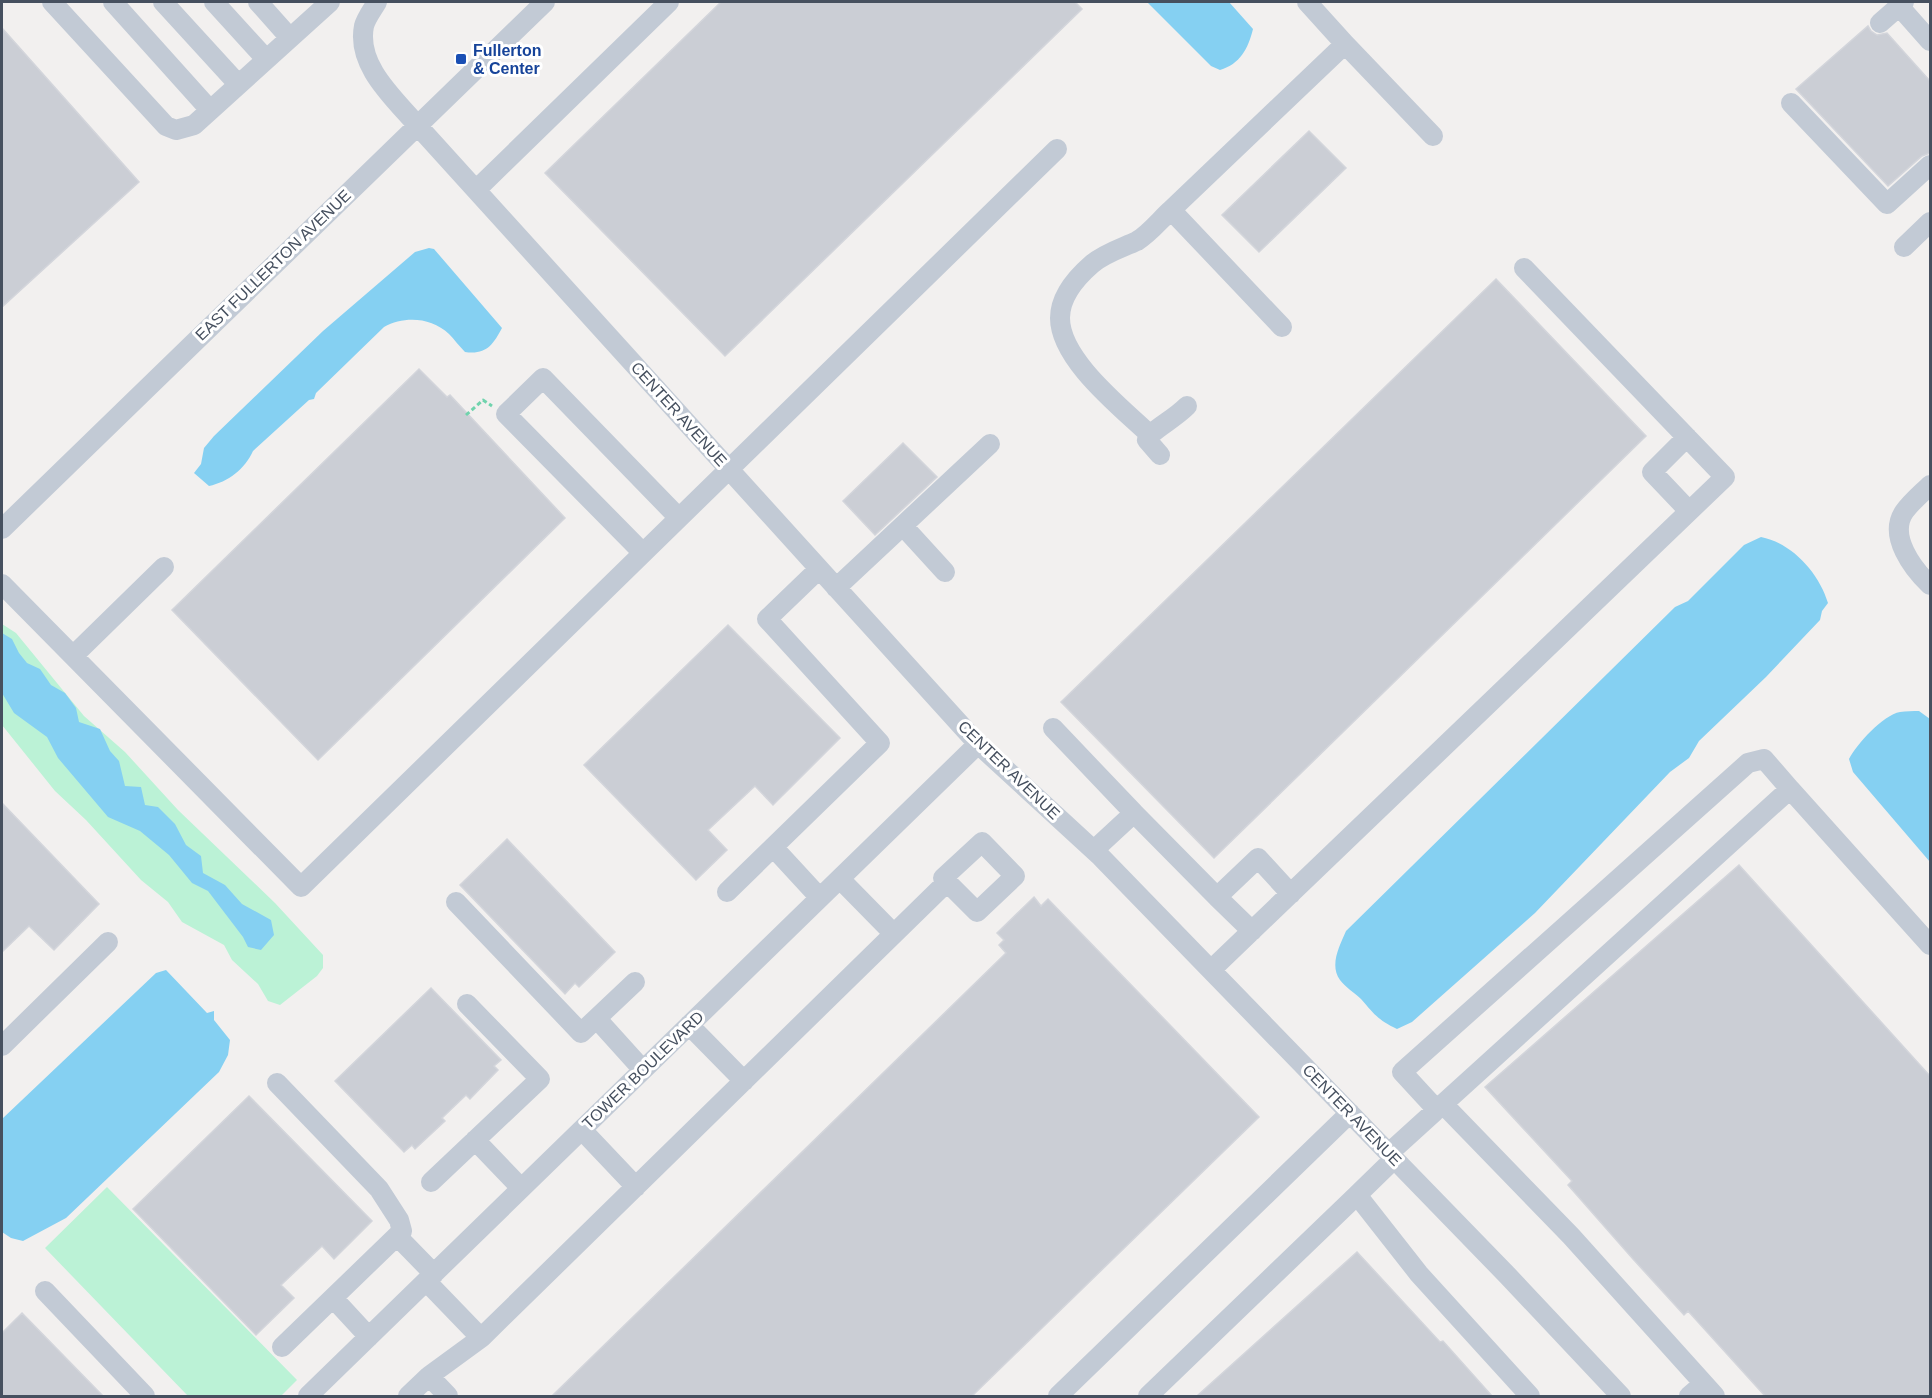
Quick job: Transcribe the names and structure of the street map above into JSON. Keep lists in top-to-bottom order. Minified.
{"streets":{"street":["EAST FULLERTON AVENUE","CENTER AVENUE","TOWER BOULEVARD"]},"crossings":[["EAST FULLERTON AVENUE","CENTER AVENUE"],["CENTER AVENUE","TOWER BOULEVARD"]],"places":{"transit":["Fullerton & Center"]}}
